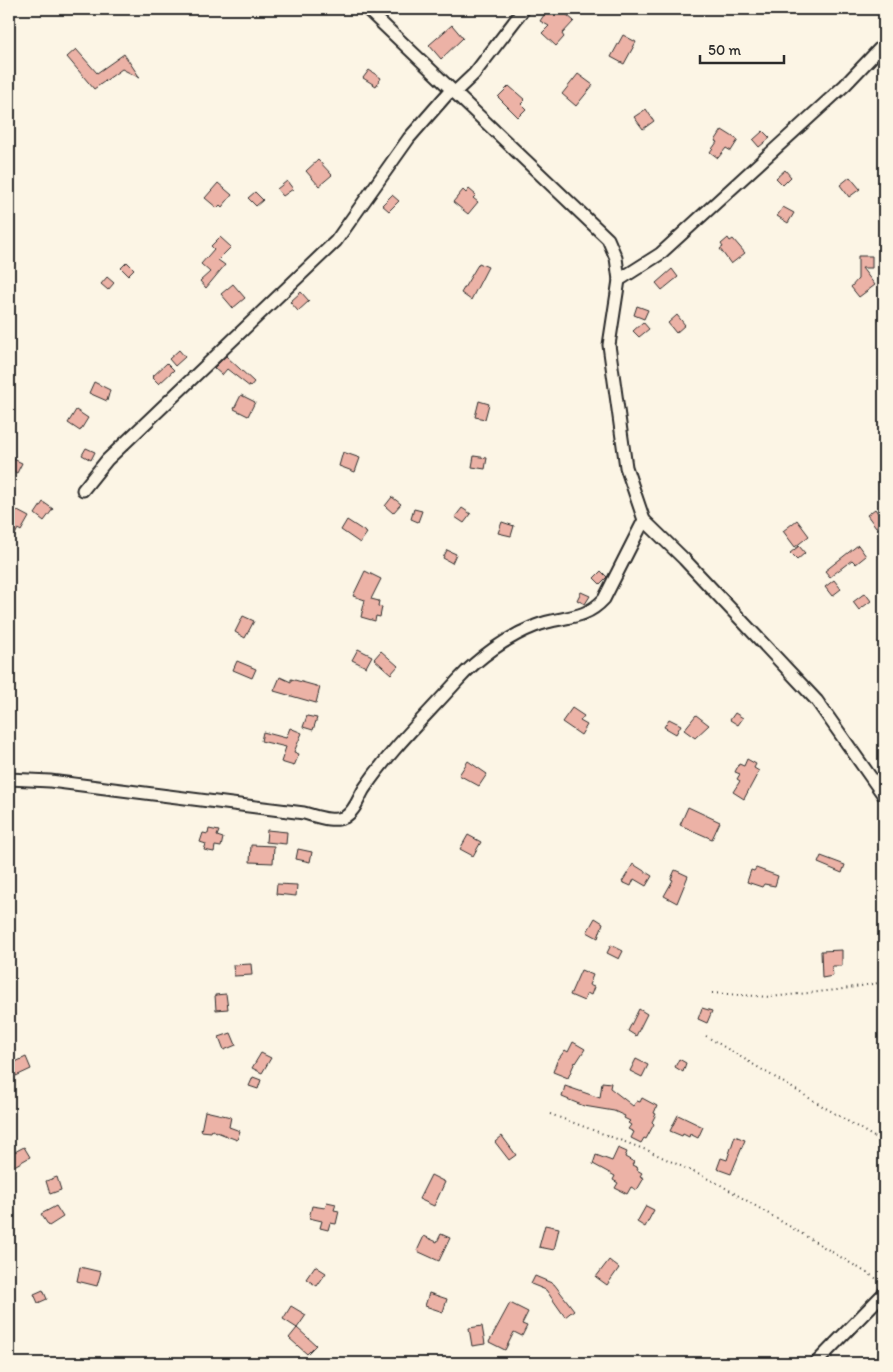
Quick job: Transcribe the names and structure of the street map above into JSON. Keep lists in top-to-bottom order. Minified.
{"scale_bar":"50 m"}
